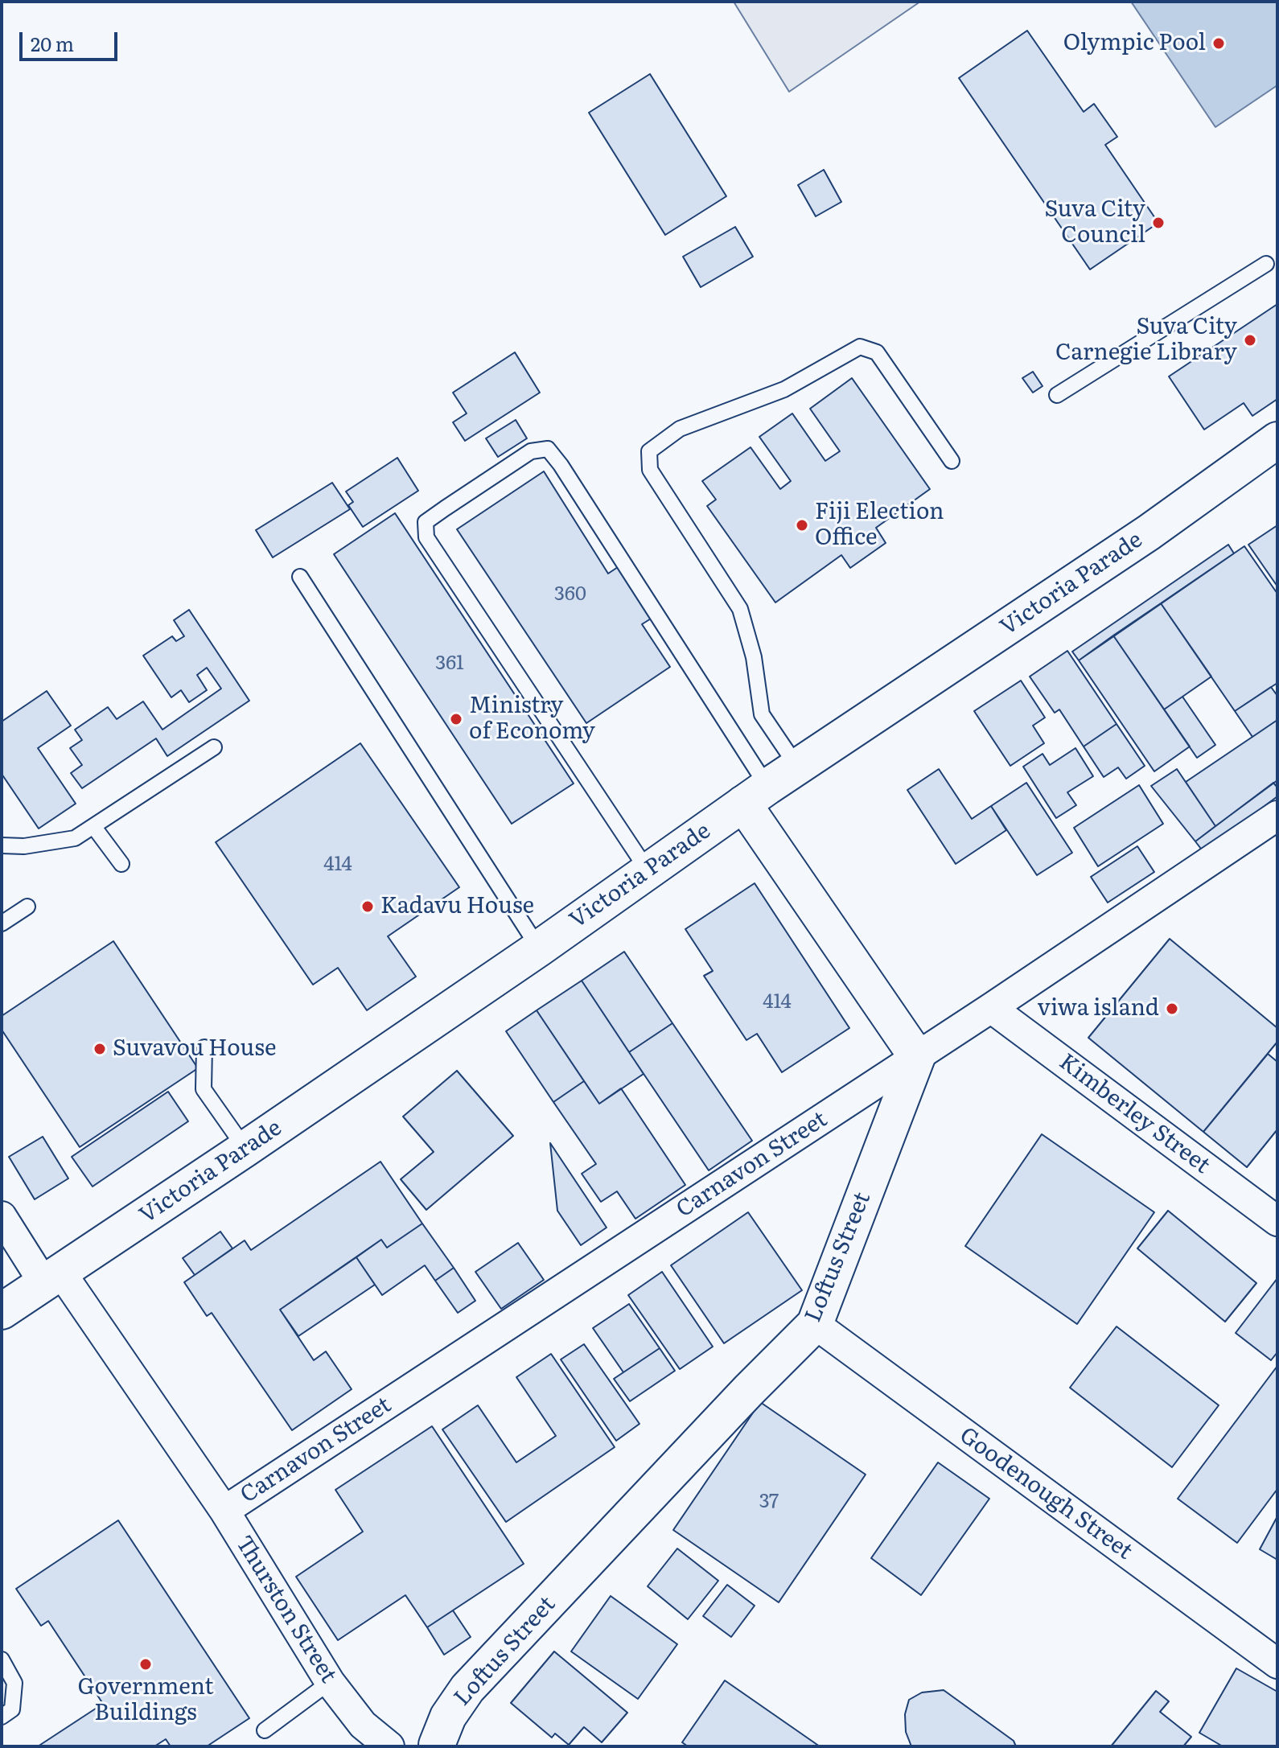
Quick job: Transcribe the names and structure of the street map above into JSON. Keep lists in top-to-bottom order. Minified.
{"streets":{"main road":["Victoria Parade","Loftus Street"],"street":["Kimberley Street","Carnavon Street","Goodenough Street","Thurston Street"]},"crossings":[["Victoria Parade","Thurston Street"],["Kimberley Street","Carnavon Street"],["Carnavon Street","Loftus Street"],["Carnavon Street","Thurston Street"],["Loftus Street","Goodenough Street"]],"places":["Olympic Pool","Suva City Council","Suva City Carnegie Library","Fiji Election Office","Ministry of Economy","Kadavu House","viwa island","Suvavou House","Government Buildings"],"house_numbers":["360","361","414","414","37"],"scale_bar":"20 m"}
